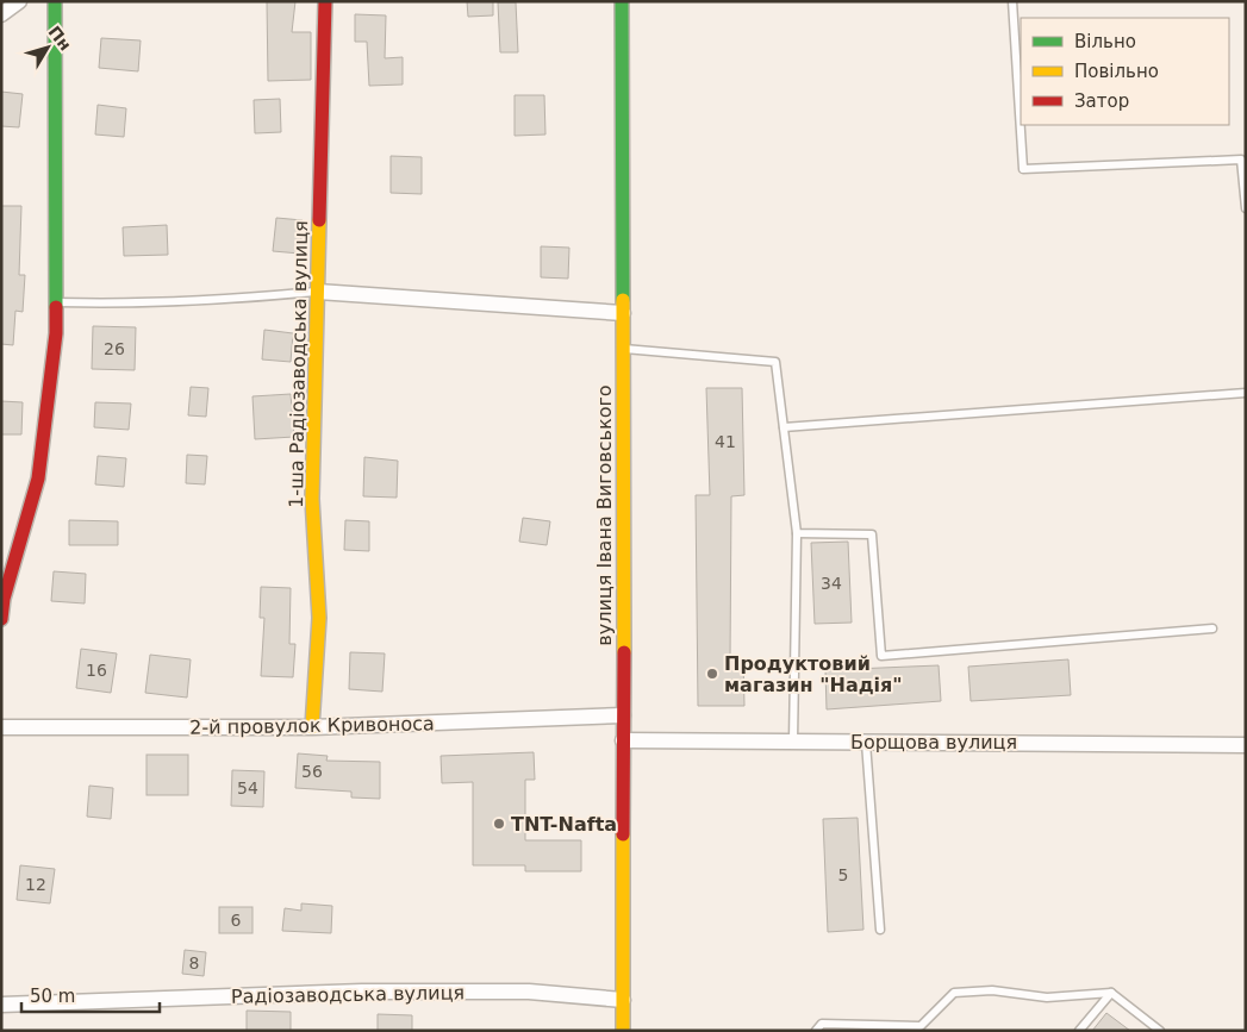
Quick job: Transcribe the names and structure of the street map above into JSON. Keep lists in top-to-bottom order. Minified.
{"streets":{"street":["1-ша Радіозаводська вулиця","вулиця Івана Виговського","2-й провулок Кривоноса","Борщова вулиця","Радіозаводська вулиця"]},"crossings":[["1-ша Радіозаводська вулиця","2-й провулок Кривоноса"],["вулиця Івана Виговського","2-й провулок Кривоноса"],["вулиця Івана Виговського","Борщова вулиця"],["вулиця Івана Виговського","Радіозаводська вулиця"]],"places":["Продуктовий магазин \"Надія\"","TNT-Nafta"],"house_numbers":["26","41","34","16","56","54","5","12","6","8"],"legend":["Вільно","Повільно","Затор"],"scale_bar":"50 m","north":"top right"}
